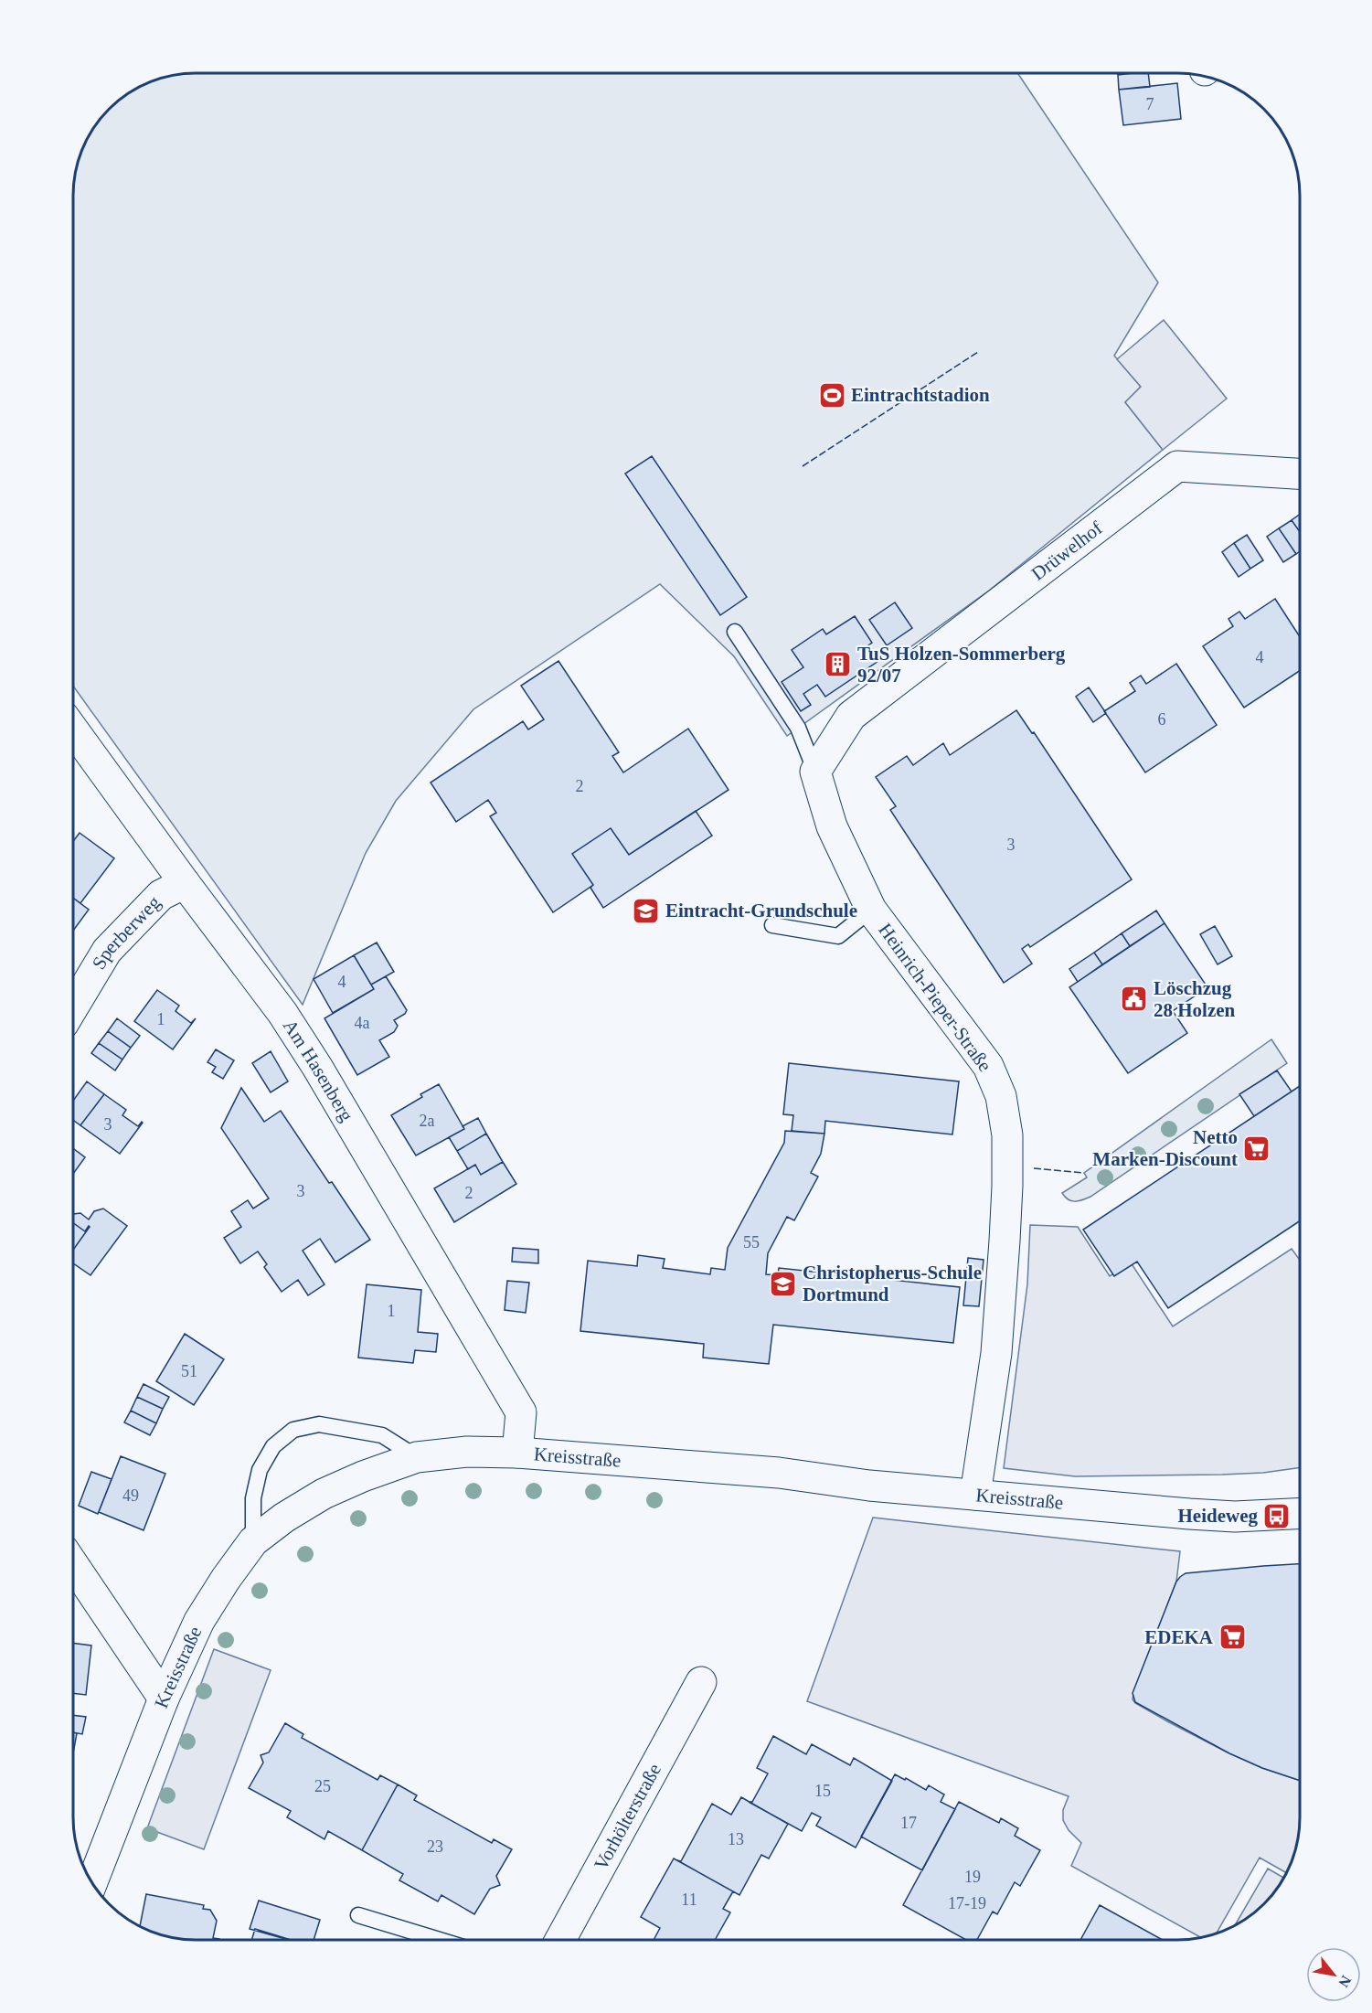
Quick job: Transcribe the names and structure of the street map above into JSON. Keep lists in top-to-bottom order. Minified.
{"streets":{"street":["Drüwelhof","Sperberweg","Heinrich-Pieper-Straße","Am Hasenberg","Kreisstraße","Vorhölterstraße"]},"crossings":[["Drüwelhof","Heinrich-Pieper-Straße"],["Sperberweg","Am Hasenberg"],["Heinrich-Pieper-Straße","Kreisstraße"],["Am Hasenberg","Kreisstraße"]],"places":{"sports":["Eintrachtstadion"],"building":["TuS Holzen-Sommerberg 92/07"],"school or university":["Eintracht-Grundschule","Christopherus-Schule Dortmund"],"public building":["Löschzug 28 Holzen"],"supermarket":["Netto Marken-Discount","EDEKA"],"bus stop":["Heideweg"]},"house_numbers":["7","4","6","2","3","4","1","4a","2a","3","3","2","55","1","51","49","25","15","17","13","23","19","11","17-19"],"north":"bottom right"}
